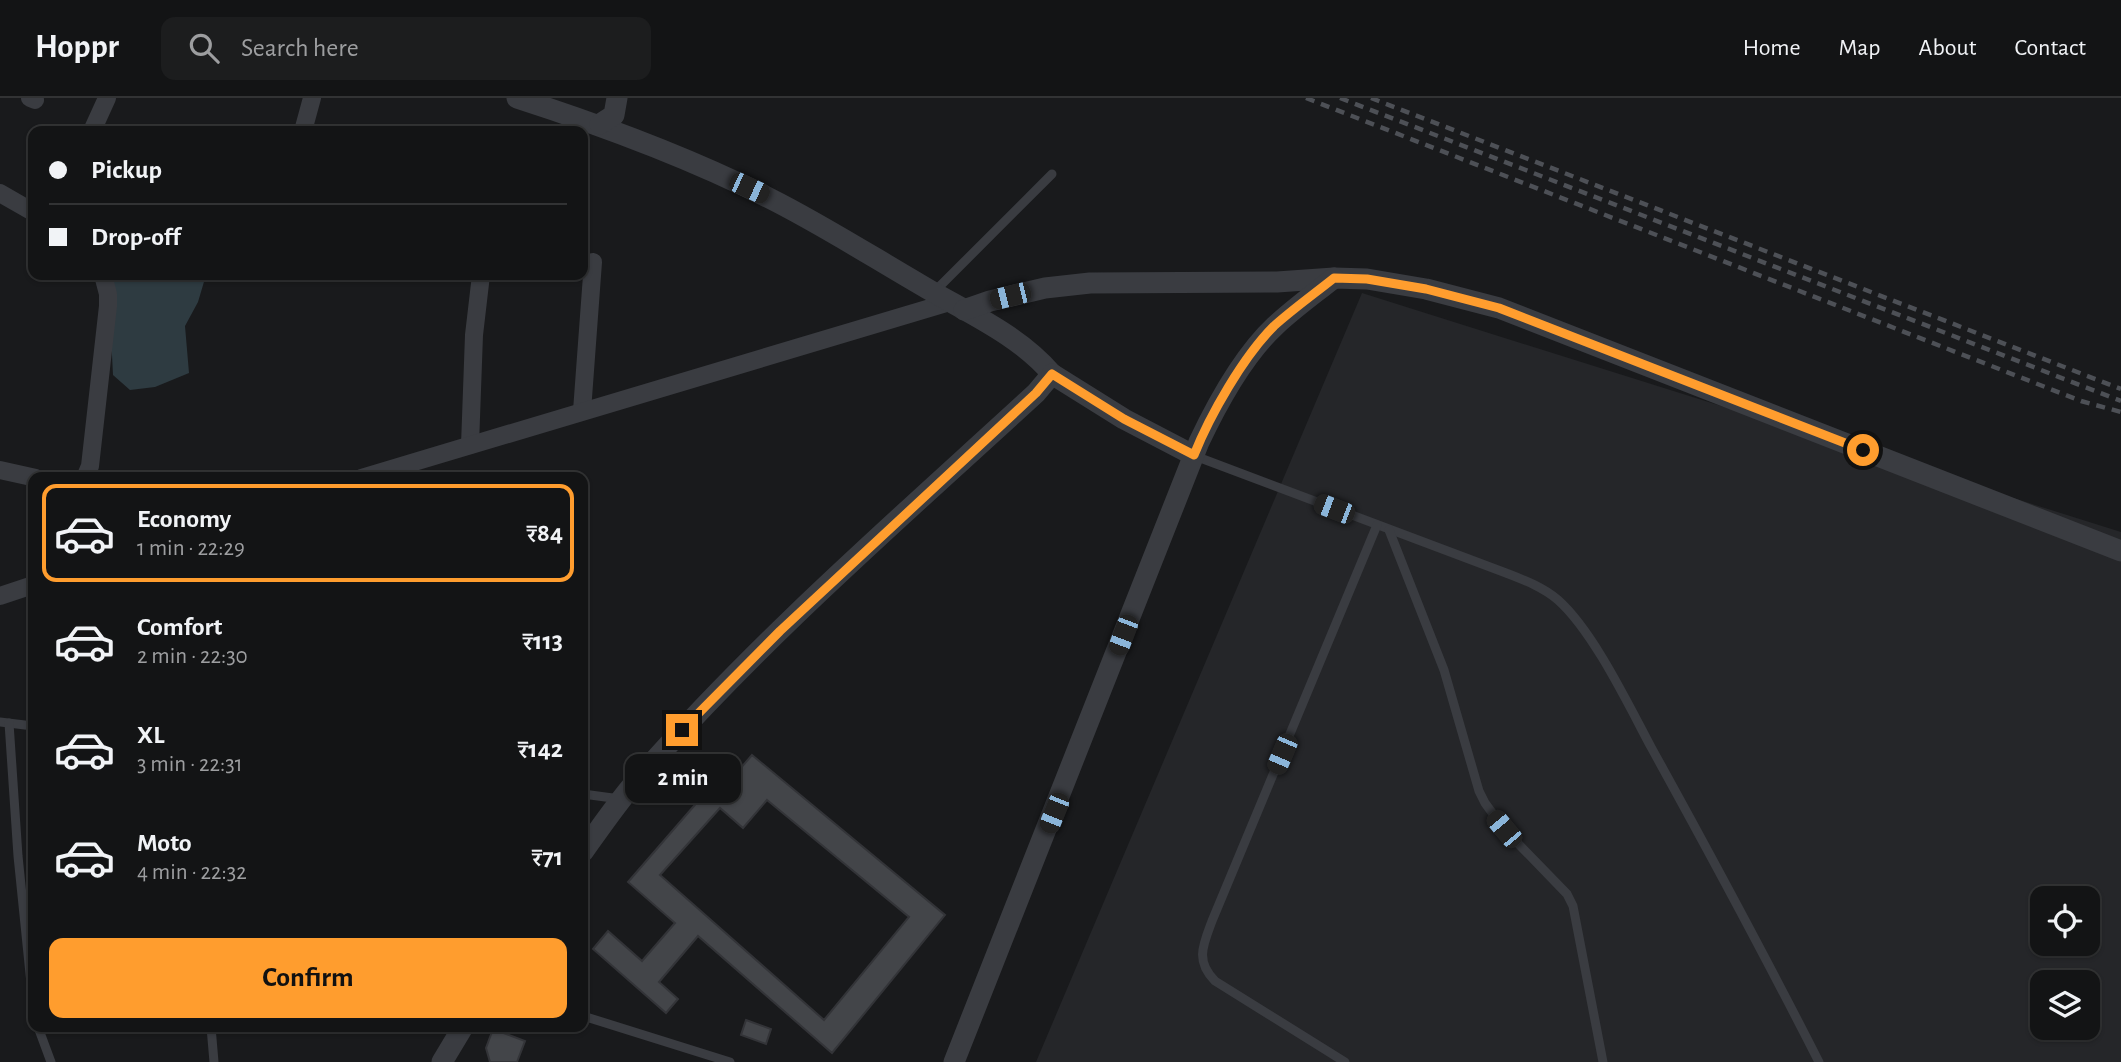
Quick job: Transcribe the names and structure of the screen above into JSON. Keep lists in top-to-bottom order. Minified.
{"page":{"header":"Hoppr","search":"Search here","nav":["Home","Map","About","Contact"],"banner":["Pickup","Drop-off"],"list":[{"name":"Economy","note":"1 min · 22:29","value":"₹84"},{"name":"Comfort","note":"2 min · 22:30","value":"₹113"},{"name":"XL","note":"3 min · 22:31","value":"₹142"},{"name":"Moto","note":"4 min · 22:32","value":"₹71"}],"bubble":"2 min","buttons":"Confirm"}}
